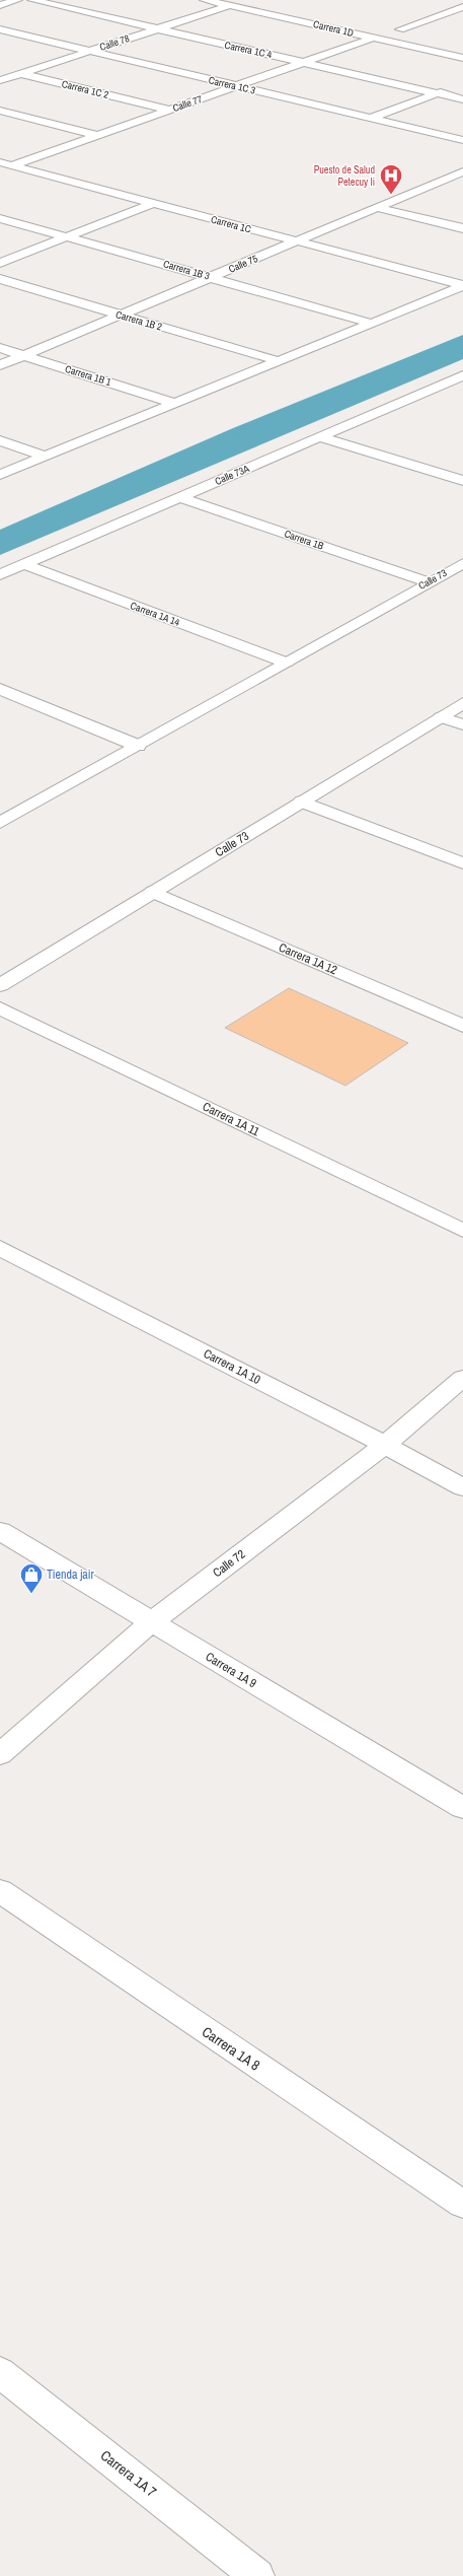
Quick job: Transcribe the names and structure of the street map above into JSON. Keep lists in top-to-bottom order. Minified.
{"streets":{"street":["Carrera 1D","Calle 78","Carrera 1C 4","Carrera 1C 3","Carrera 1C 2","Calle 77","Carrera 1C","Calle 75","Carrera 1B 3","Carrera 1B 2","Carrera 1B 1","Calle 73A","Carrera 1B","Calle 73","Carrera 1A 14","Carrera 1A 12","Carrera 1A 11","Carrera 1A 10","Calle 72","Carrera 1A 9","Carrera 1A 8","Carrera 1A 7"]},"crossings":[["Carrera 1D","Calle 78"],["Carrera 1D","Calle 77"],["Calle 78","Carrera 1C 4"],["Calle 78","Carrera 1C 3"],["Calle 78","Carrera 1C 2"],["Carrera 1C 4","Calle 77"],["Carrera 1C 3","Calle 77"],["Carrera 1C 2","Calle 77"],["Calle 77","Carrera 1C"],["Carrera 1C","Calle 75"],["Calle 75","Carrera 1B 3"],["Calle 75","Carrera 1B 2"],["Calle 75","Carrera 1B 1"],["Calle 73A","Carrera 1B"],["Calle 73A","Carrera 1A 14"],["Carrera 1B","Calle 73"],["Calle 73","Carrera 1A 14"],["Calle 73","Carrera 1A 12"],["Carrera 1A 10","Calle 72"],["Calle 72","Carrera 1A 9"]],"places":{"hospital":["Puesto de Salud Petecuy Ii"],"shop":["Tienda jair"]}}
